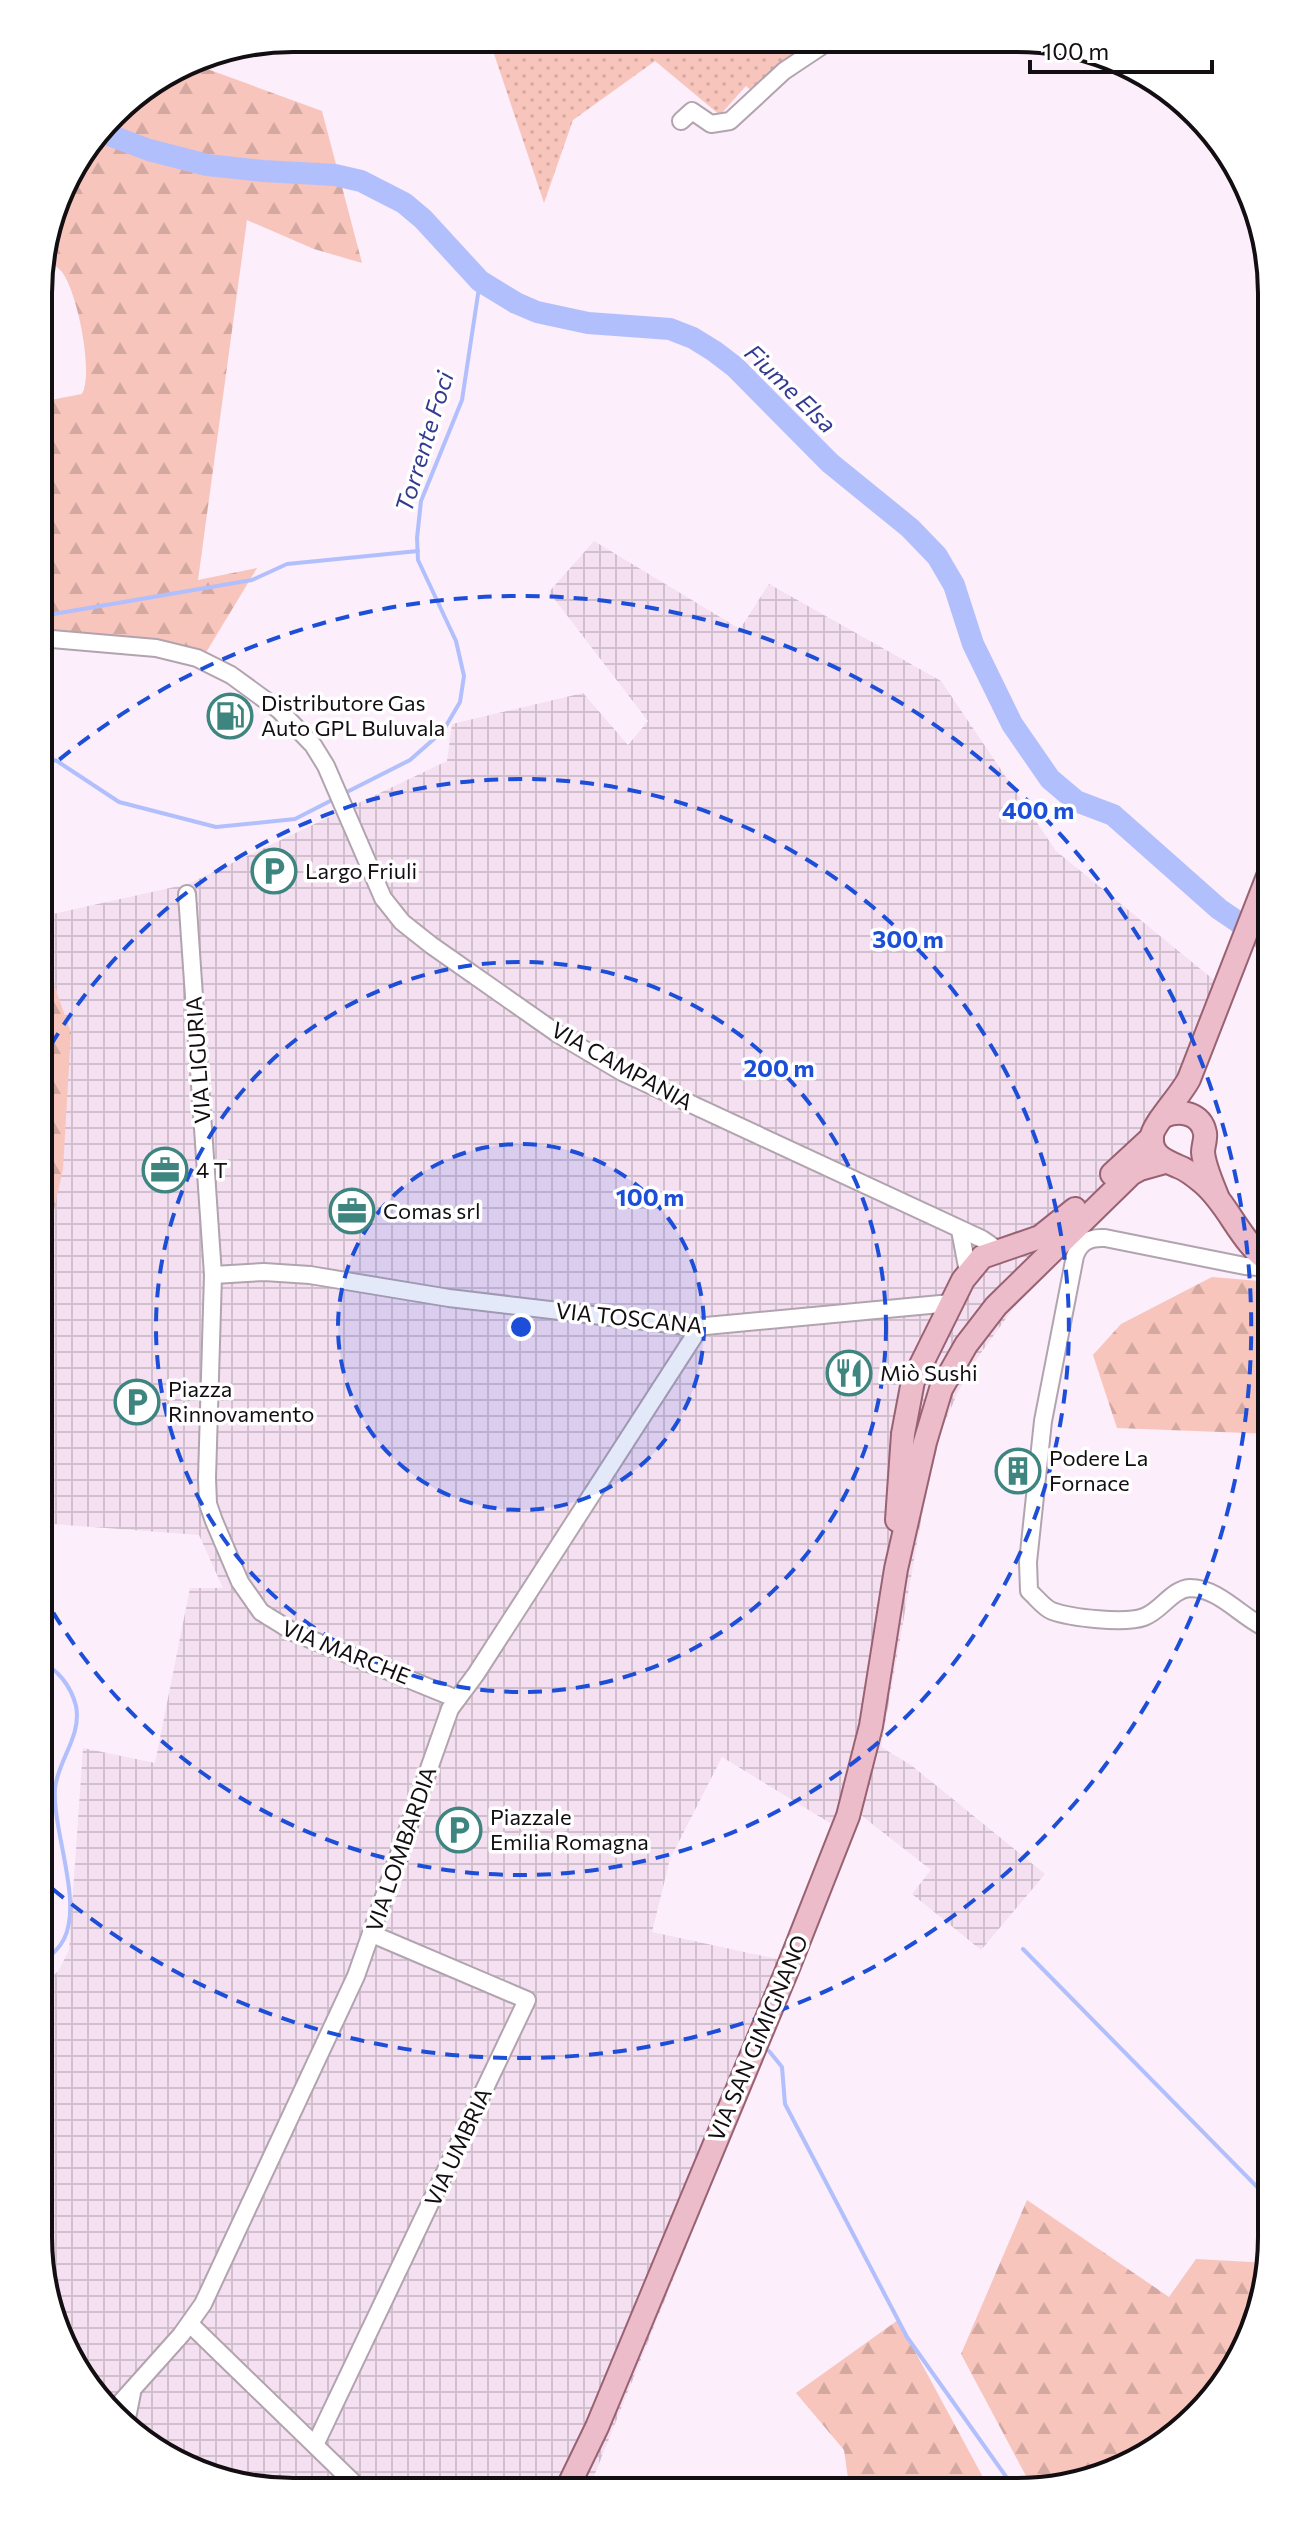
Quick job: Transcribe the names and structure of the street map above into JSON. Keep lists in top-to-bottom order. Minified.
{"streets":{"main road":["VIA SAN GIMIGNANO"],"street":["VIA LIGURIA","VIA CAMPANIA","VIA TOSCANA","VIA MARCHE","VIA LOMBARDIA","VIA UMBRIA"]},"crossings":[["VIA LIGURIA","VIA TOSCANA"],["VIA LIGURIA","VIA MARCHE"],["VIA CAMPANIA","VIA SAN GIMIGNANO"],["VIA TOSCANA","VIA MARCHE"],["VIA TOSCANA","VIA LOMBARDIA"],["VIA TOSCANA","VIA SAN GIMIGNANO"],["VIA MARCHE","VIA LOMBARDIA"],["VIA LOMBARDIA","VIA UMBRIA"]],"water":["Fiume Elsa","Torrente Foci"],"places":{"fuel station":["Distributore Gas Auto GPL Buluvala"],"parking":["Largo Friuli","Piazza Rinnovamento","Piazzale Emilia Romagna"],"office":["4 T","Comas srl"],"restaurant":["Miò Sushi"],"building":["Podere La Fornace"]},"scale_bar":"100 m","rings":["400 m","300 m","200 m","100 m"]}
